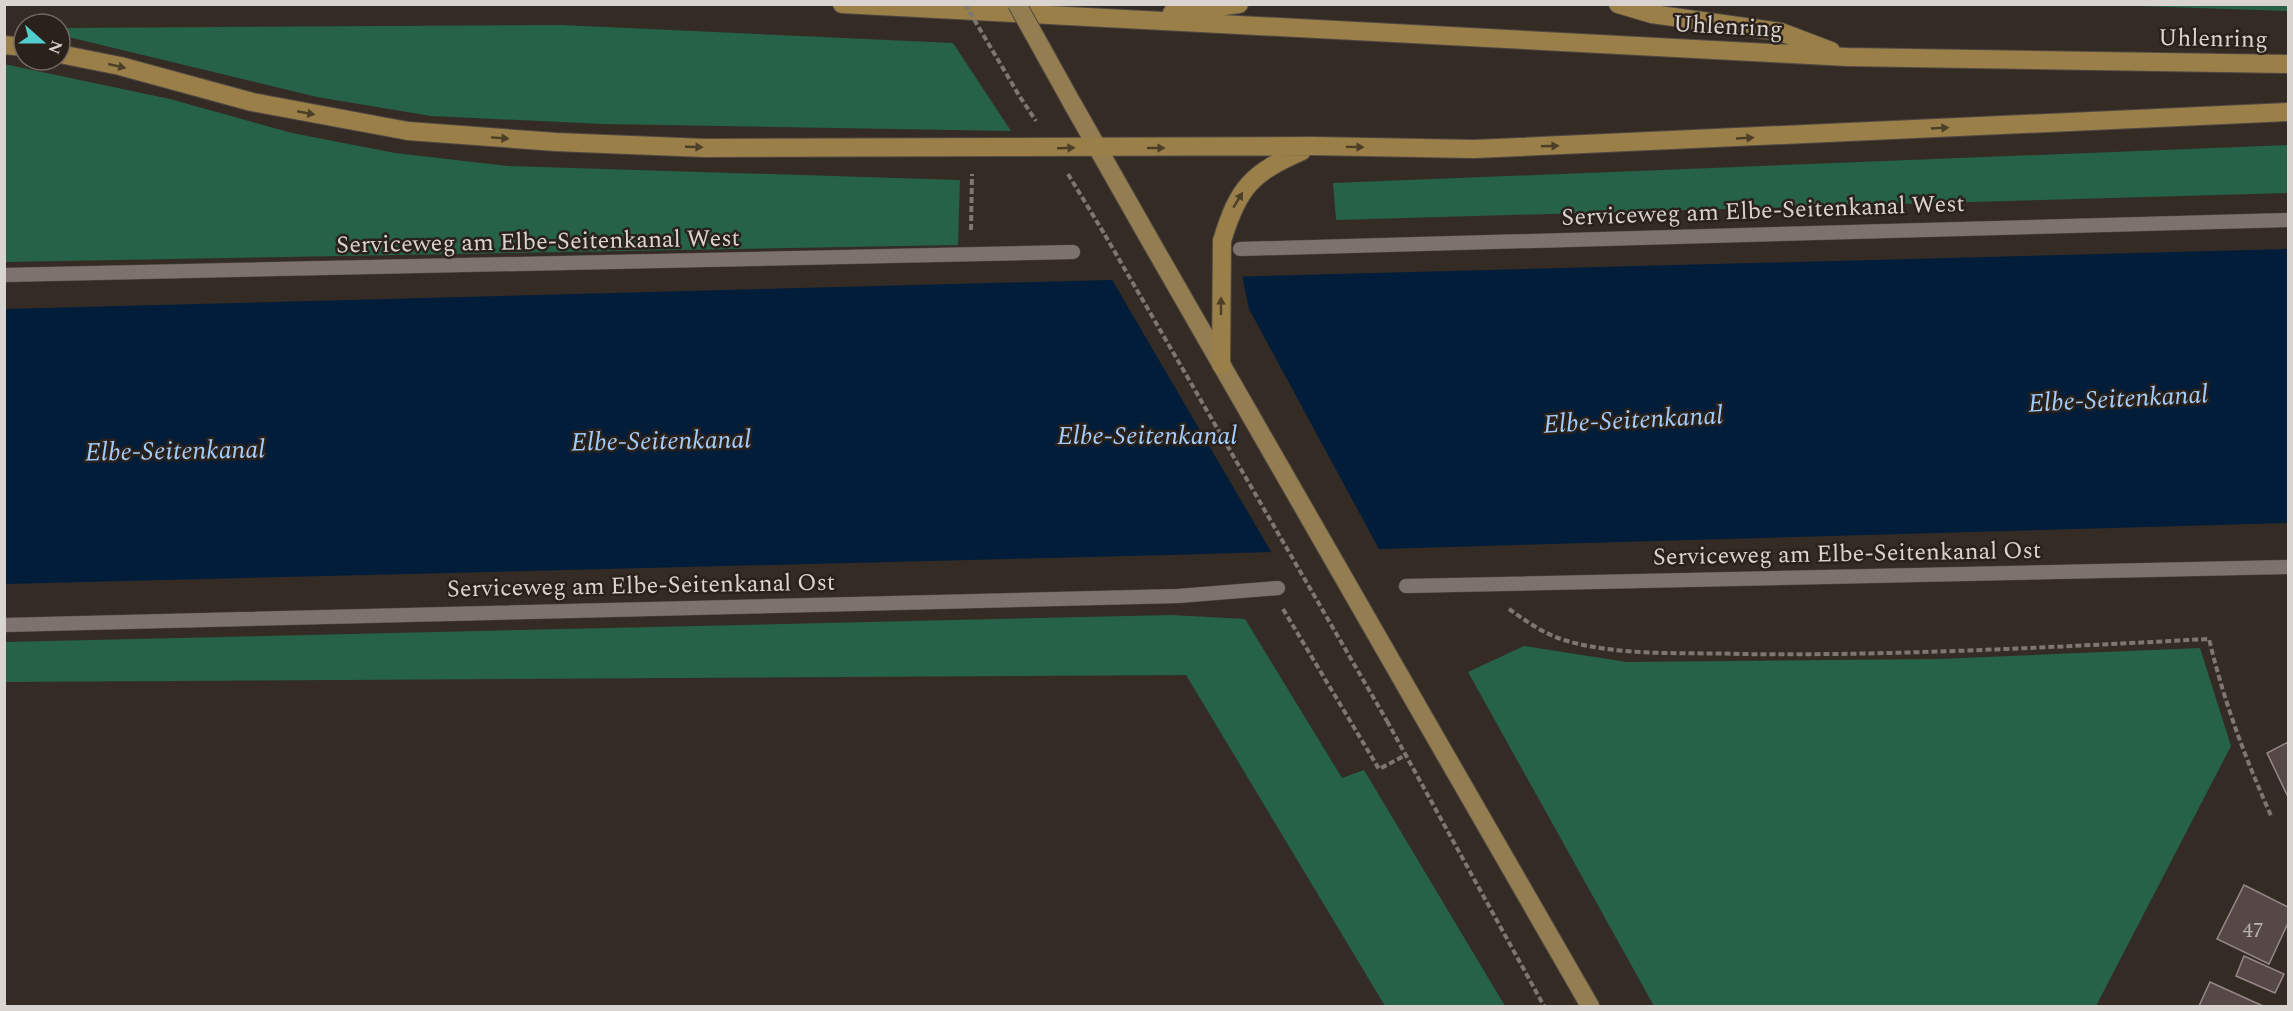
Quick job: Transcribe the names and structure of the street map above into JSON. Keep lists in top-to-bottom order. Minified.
{"streets":{"highway":["Uhlenring"],"lane":["Serviceweg am Elbe-Seitenkanal West","Serviceweg am Elbe-Seitenkanal Ost"]},"water":["Elbe-Seitenkanal"],"house_numbers":["47"],"north":"right"}
